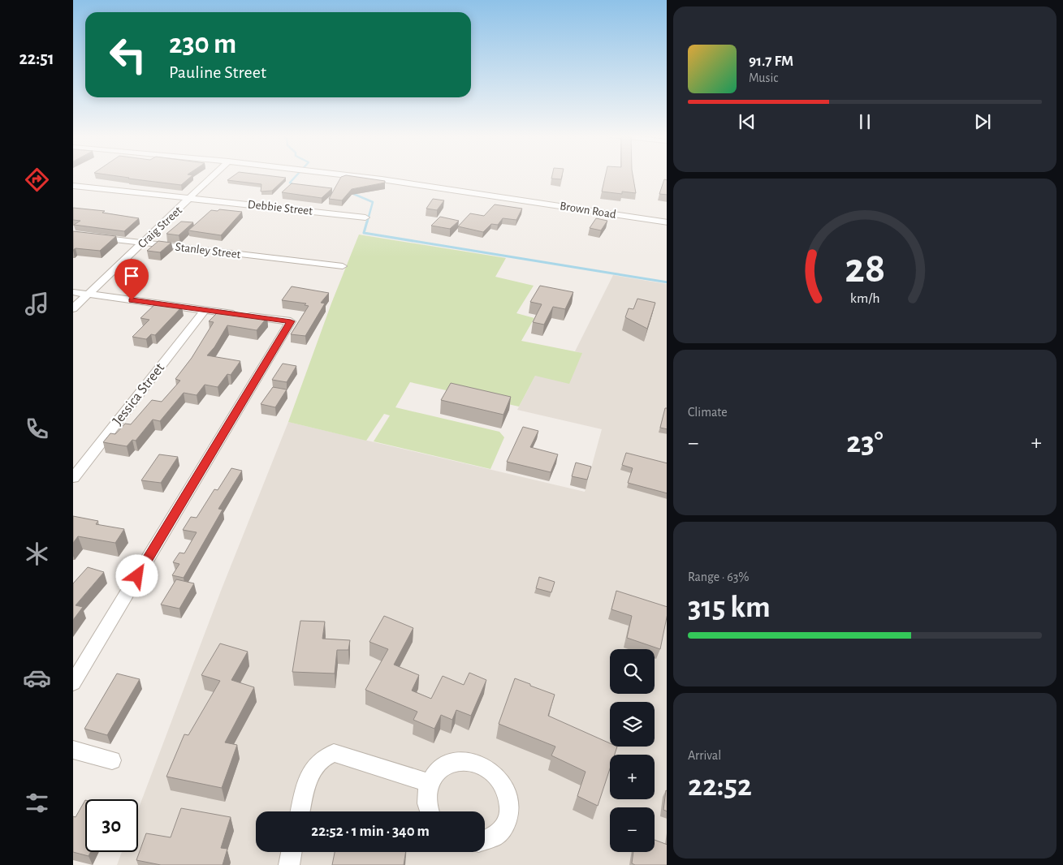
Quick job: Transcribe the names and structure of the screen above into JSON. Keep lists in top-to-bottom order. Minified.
{"streets":{"street":["Debbie Street","Brown Road","Craig Street","Stanley Street","Jessica Street"]},"crossings":[["Debbie Street","Craig Street"],["Craig Street","Stanley Street"]],"page":{"tabs":"22:51","turn":["230 m","Pauline Street"],"song":["91.7 FM","Music"],"tile":["Climate",["Range · 63%","315 km"],["Arrival","22:52"]],"heat":["−","23°","+"],"map_buttons":["+","−"],"limit":"30","trip":"22:52 · 1 min · 340 m","gauge":["28","km/h"]}}
